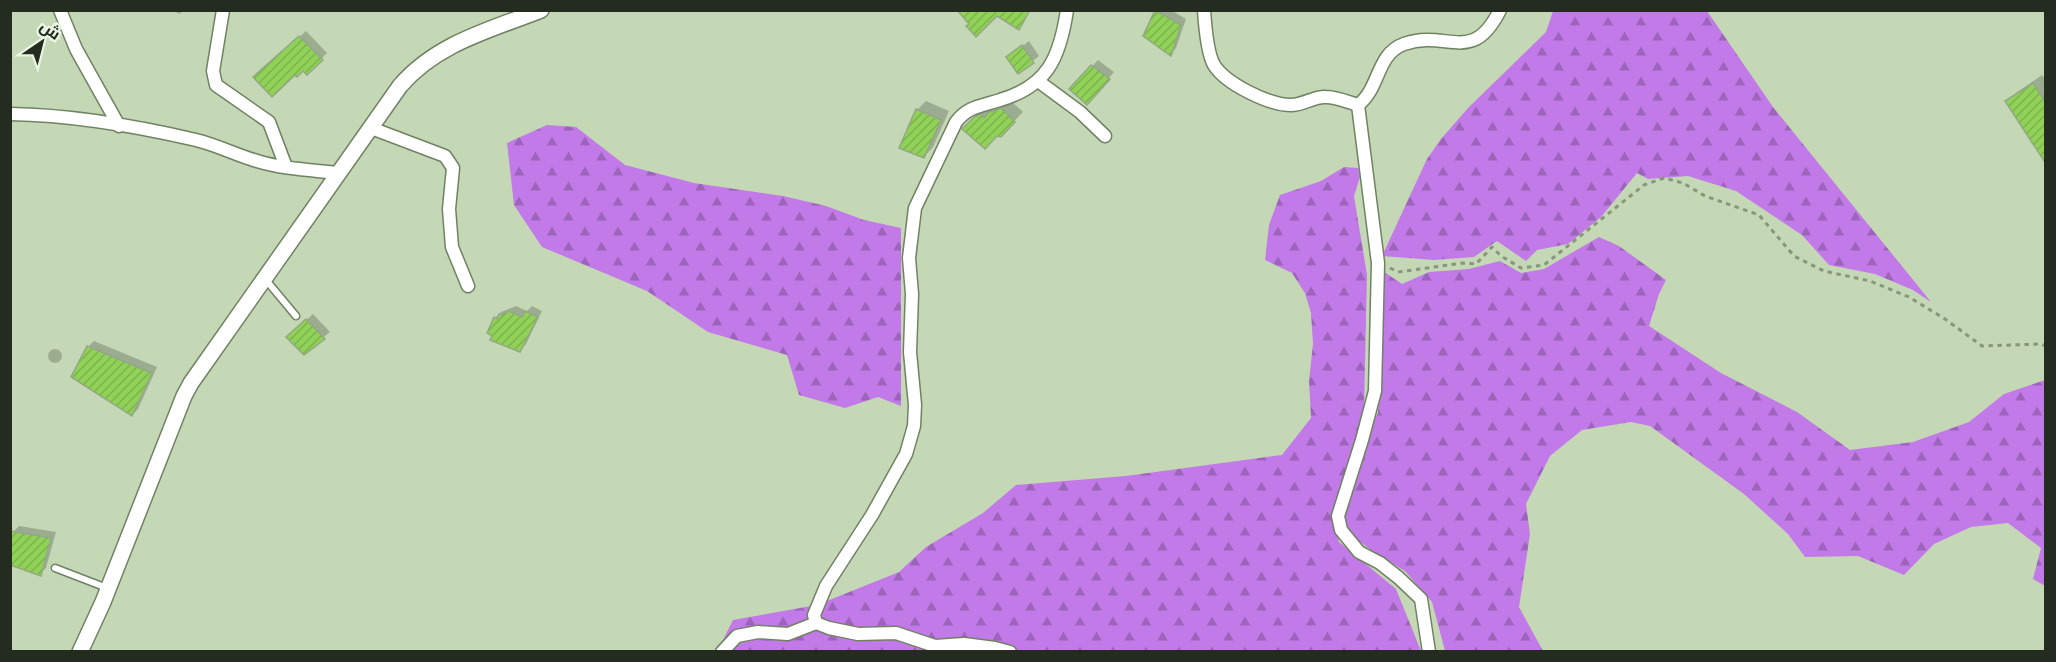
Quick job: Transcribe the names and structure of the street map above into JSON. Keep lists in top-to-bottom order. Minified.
{"north":"top right"}
